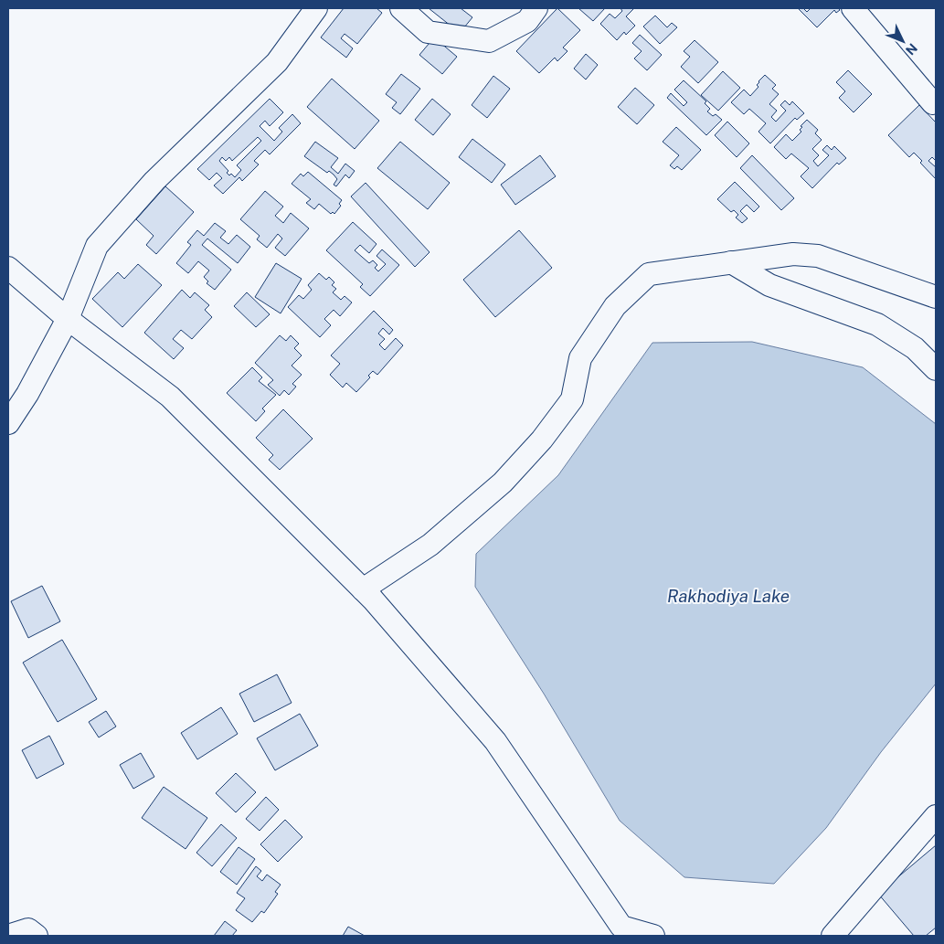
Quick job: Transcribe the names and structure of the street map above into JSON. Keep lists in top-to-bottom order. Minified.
{"water":["Rakhodiya Lake"],"north":"bottom right"}
